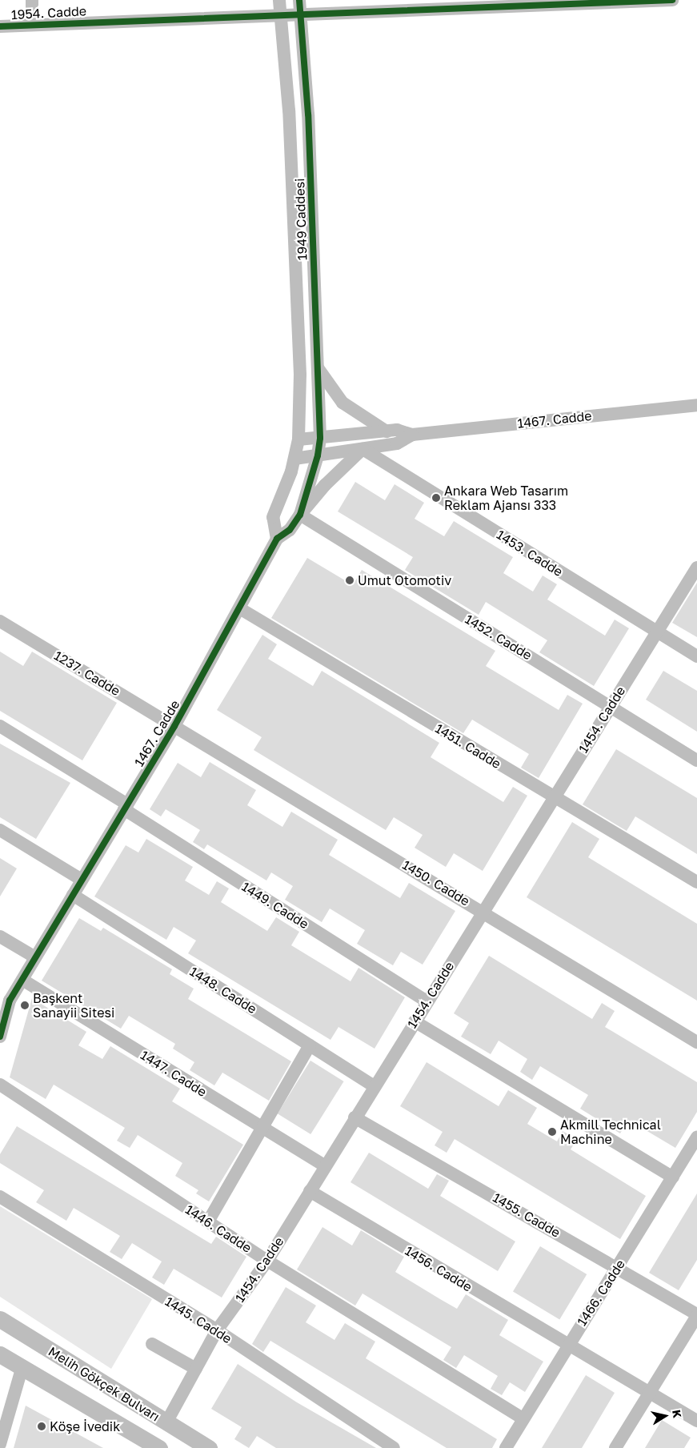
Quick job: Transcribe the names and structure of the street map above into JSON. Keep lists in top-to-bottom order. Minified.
{"streets":{"main road":["Melih Gökçek Bulvarı"],"street":["1954. Cadde","1949 Caddesi","1467. Cadde","1453. Cadde","1452. Cadde","1237. Cadde","1454. Cadde","1451. Cadde","1450. Cadde","1449. Cadde","1448. Cadde","1447. Cadde","1455. Cadde","1446. Cadde","1456. Cadde","1466. Cadde","1445. Cadde"]},"crossings":[["1954. Cadde","1949 Caddesi"],["1949 Caddesi","1467. Cadde"],["1467. Cadde","1453. Cadde"],["1467. Cadde","1452. Cadde"],["1467. Cadde","1237. Cadde"],["1467. Cadde","1451. Cadde"],["1467. Cadde","1450. Cadde"],["1467. Cadde","1449. Cadde"],["1467. Cadde","1448. Cadde"],["1467. Cadde","1447. Cadde"],["1453. Cadde","1454. Cadde"],["1452. Cadde","1454. Cadde"],["1237. Cadde","1450. Cadde"],["1454. Cadde","1451. Cadde"],["1454. Cadde","1450. Cadde"],["1454. Cadde","1449. Cadde"],["1454. Cadde","1448. Cadde"],["1454. Cadde","1447. Cadde"],["1454. Cadde","1455. Cadde"],["1454. Cadde","1446. Cadde"],["1454. Cadde","1456. Cadde"],["1454. Cadde","1445. Cadde"],["1454. Cadde","Melih Gökçek Bulvarı"],["1455. Cadde","1466. Cadde"],["1446. Cadde","1466. Cadde"],["1456. Cadde","1466. Cadde"]],"places":["Ankara Web Tasarım Reklam Ajansı 333","Umut Otomotiv","Başkent Sanayii Sitesi","Akmill Technical Machine","Köşe İvedik"],"north":"right"}
